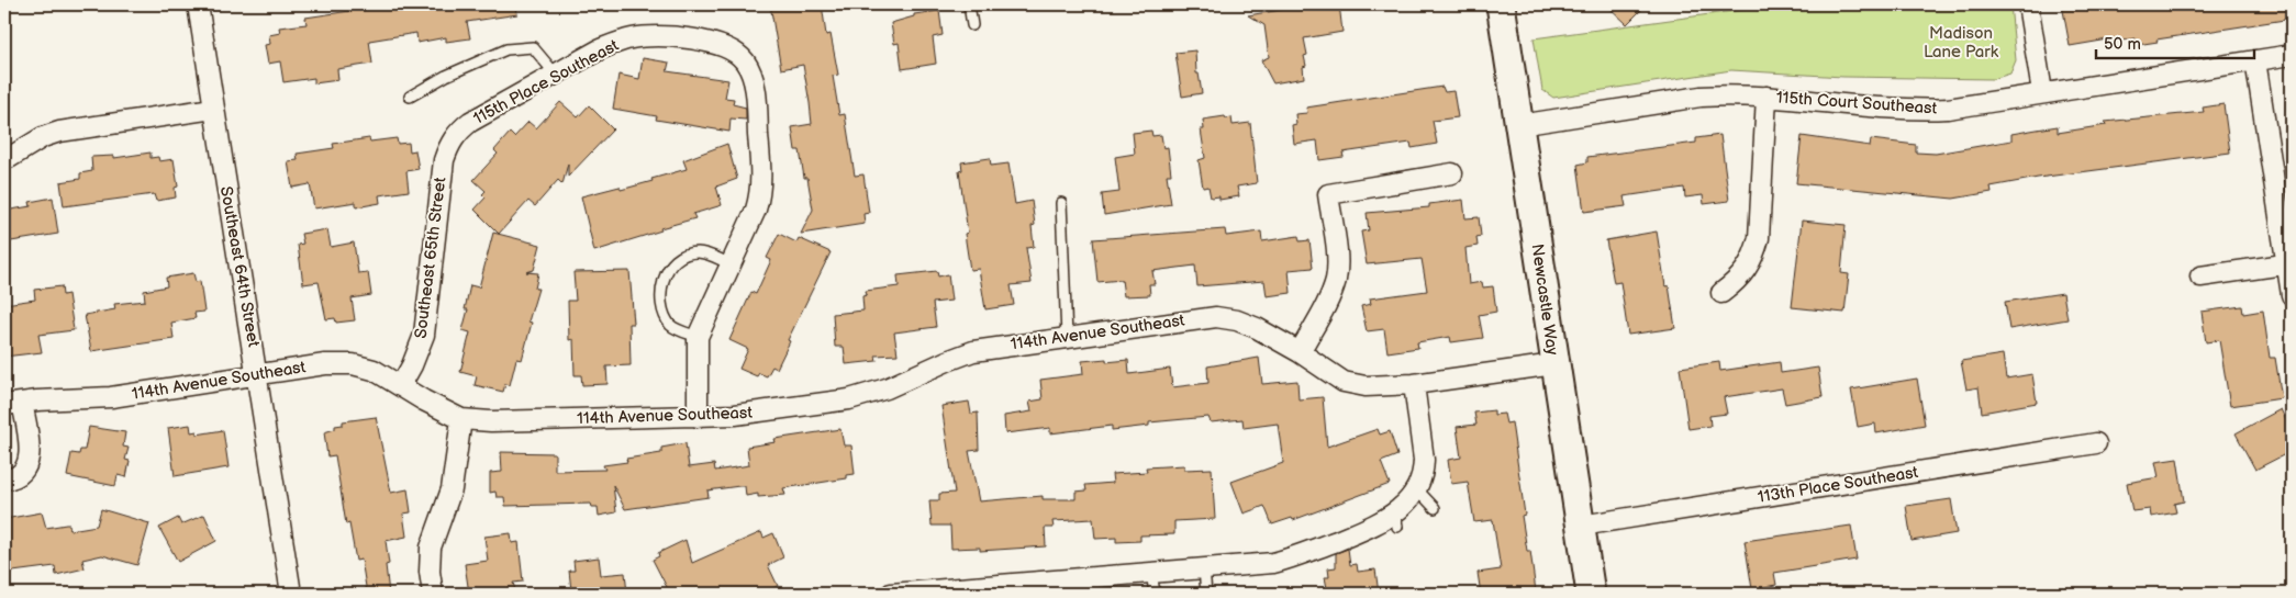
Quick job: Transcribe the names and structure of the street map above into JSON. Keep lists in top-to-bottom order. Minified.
{"streets":{"main road":["Newcastle Way"],"street":["115th Place Southeast","115th Court Southeast","Southeast 65th Street","Southeast 64th Street","114th Avenue Southeast","113th Place Southeast"]},"crossings":[["115th Place Southeast","Southeast 65th Street"],["115th Court Southeast","Newcastle Way"],["Southeast 65th Street","114th Avenue Southeast"],["Southeast 64th Street","114th Avenue Southeast"],["Newcastle Way","114th Avenue Southeast"],["Newcastle Way","113th Place Southeast"]],"parks":["Madison Lane Park"],"scale_bar":"50 m"}
